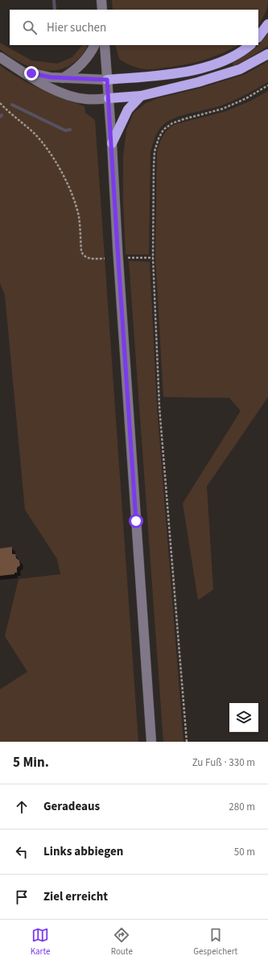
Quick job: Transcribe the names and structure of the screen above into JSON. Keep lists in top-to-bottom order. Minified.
{"page":{"search":"Hier suchen","heading":["5 Min.","Zu Fuß · 330 m"],"list":[["Geradeaus","280 m"],["Links abbiegen","50 m"],"Ziel erreicht"],"nav":["Karte","Route","Gespeichert"]}}
